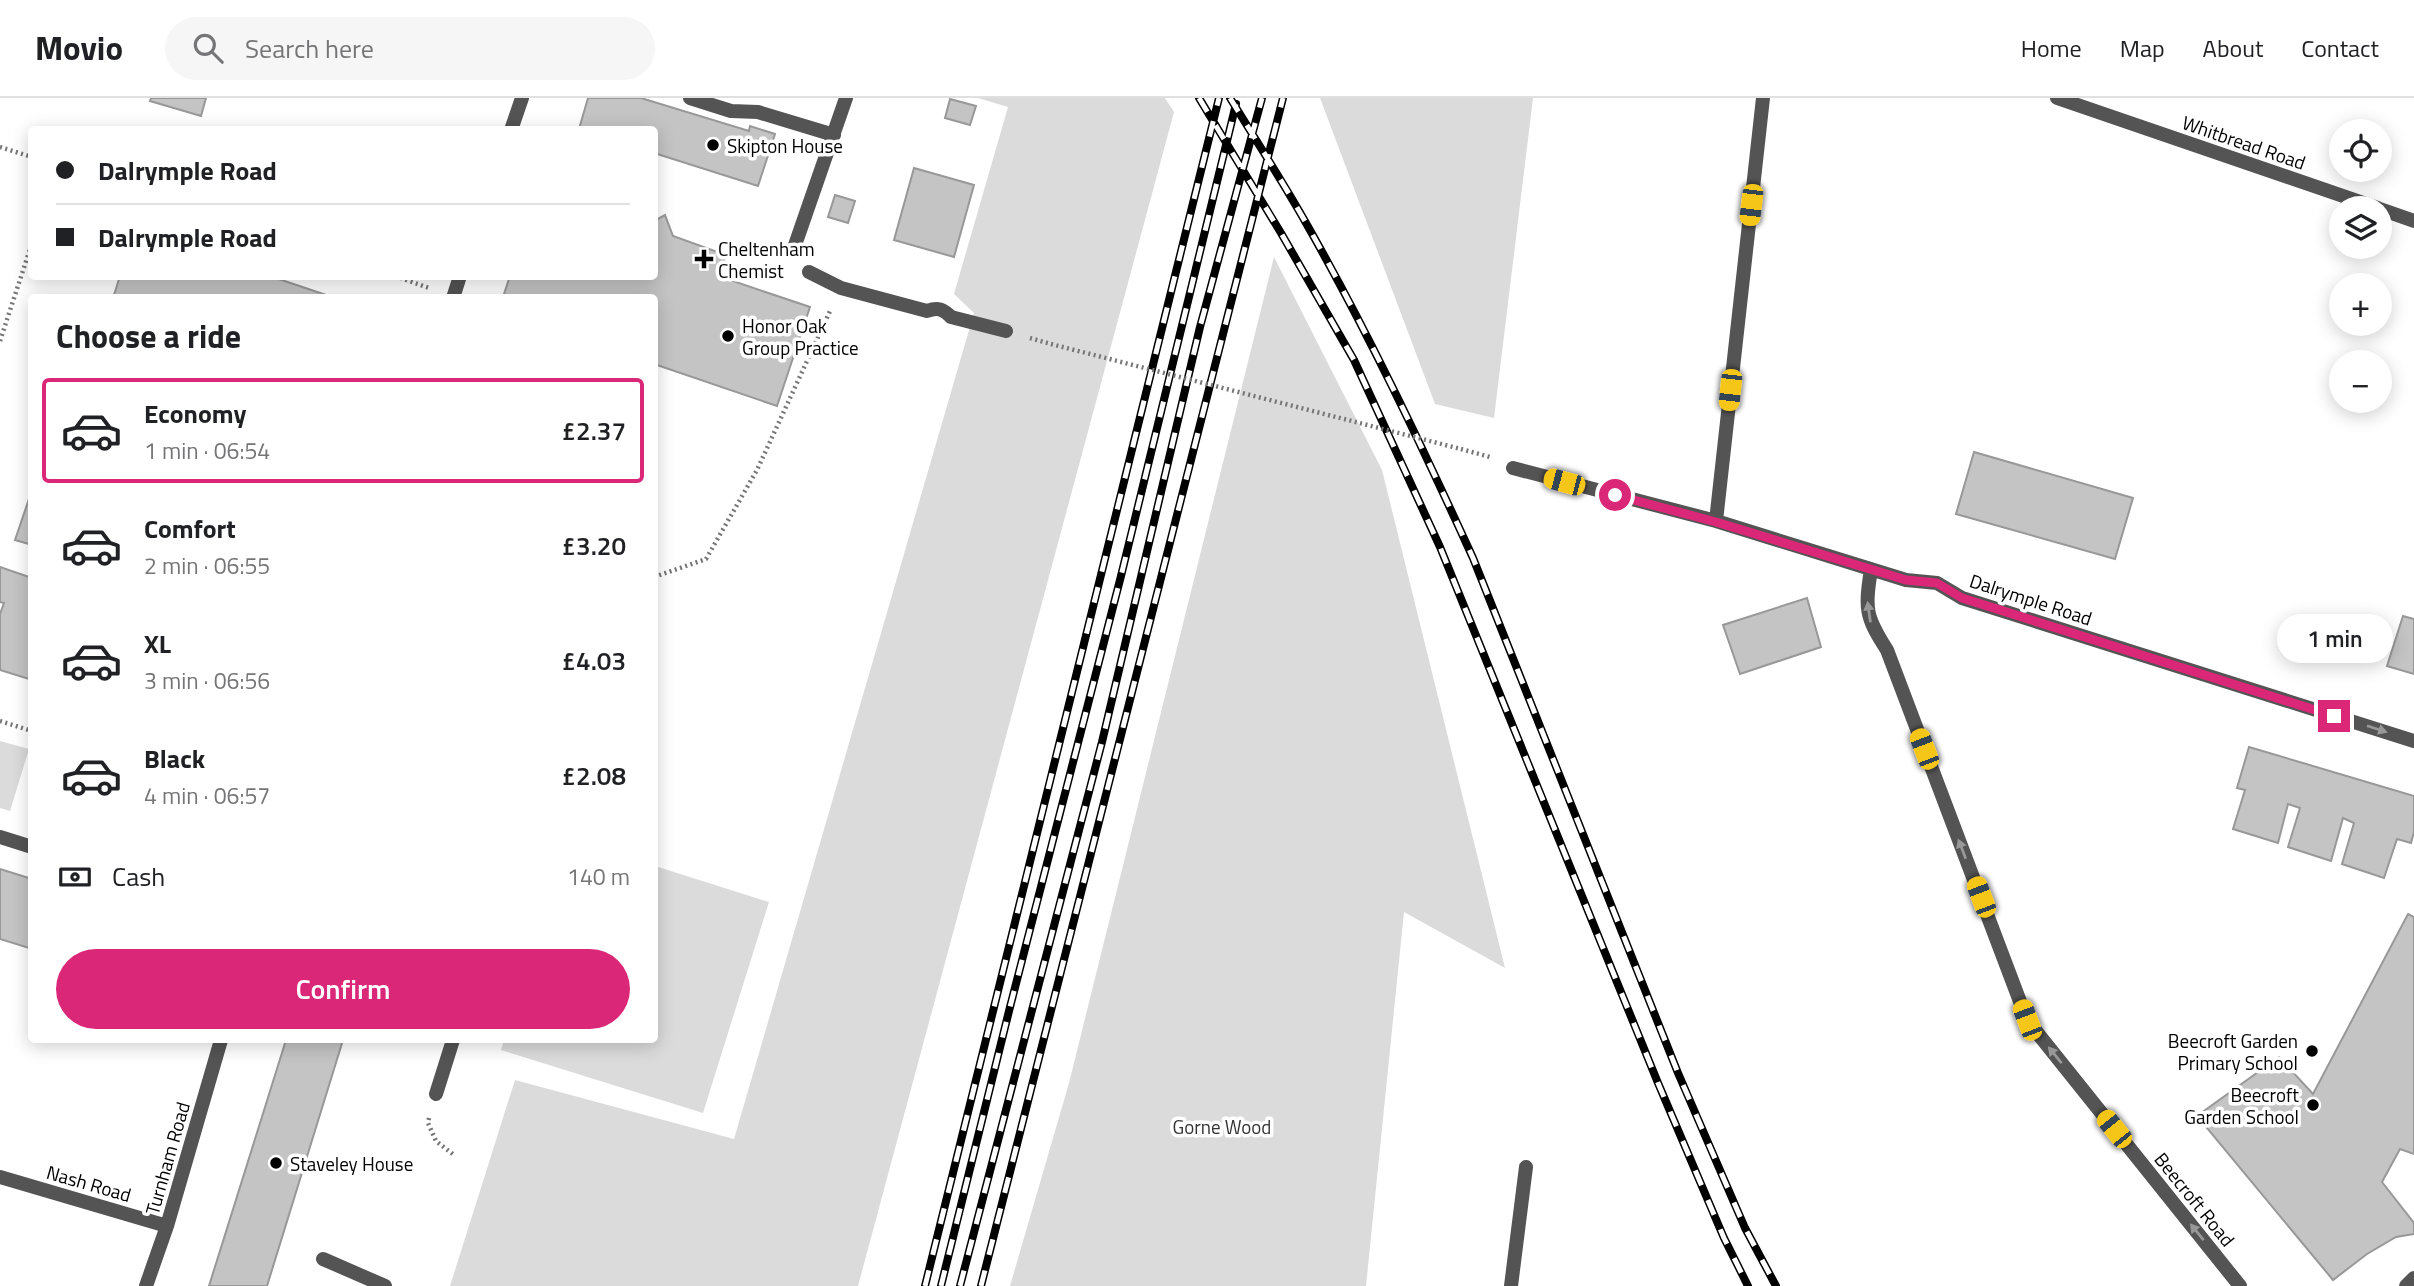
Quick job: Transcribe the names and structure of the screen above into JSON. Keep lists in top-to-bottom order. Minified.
{"streets":{"street":["Whitbread Road","Dalrymple Road","Turnham Road","Nash Road","Beecroft Road"]},"crossings":[["Dalrymple Road","Beecroft Road"],["Turnham Road","Nash Road"]],"one_way":["Dalrymple Road","Beecroft Road"],"parks":["Gorne Wood"],"places":{"other":["Skipton House","Honor Oak Group Practice","Beecroft Garden Primary School","Beecroft Garden School","Staveley House"],"health":["Cheltenham Chemist"]},"page":{"header":"Movio","search":"Search here","nav":["Home","Map","About","Contact"],"map_buttons":["+","−"],"banner":["Dalrymple Road","Dalrymple Road"],"heading":"Choose a ride","list":[{"name":"Economy","note":"1 min · 06:54","value":"£2.37"},{"name":"Comfort","note":"2 min · 06:55","value":"£3.20"},{"name":"XL","note":"3 min · 06:56","value":"£4.03"},{"name":"Black","note":"4 min · 06:57","value":"£2.08"}],"bubble":"1 min","pay":["Cash","140 m"],"buttons":"Confirm"}}
